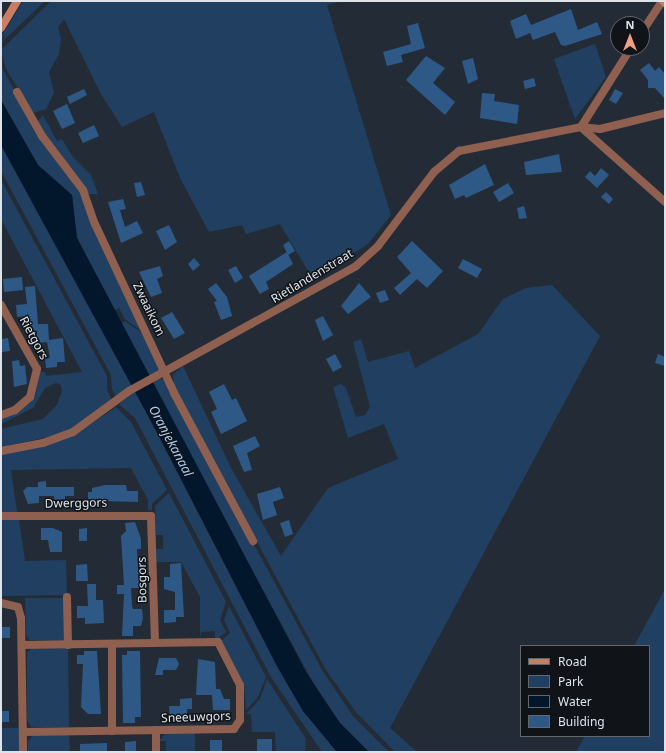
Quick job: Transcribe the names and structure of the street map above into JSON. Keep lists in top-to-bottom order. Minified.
{"streets":{"street":["Rietlandenstraat","Zwaaikom","Rietgors","Dwerggors","Bosgors","Sneeuwgors"]},"crossings":[["Rietlandenstraat","Zwaaikom"],["Dwerggors","Bosgors"],["Bosgors","Sneeuwgors"]],"water":["Oranjekanaal"],"legend":["Road","Park","Water","Building"],"north":"top"}
